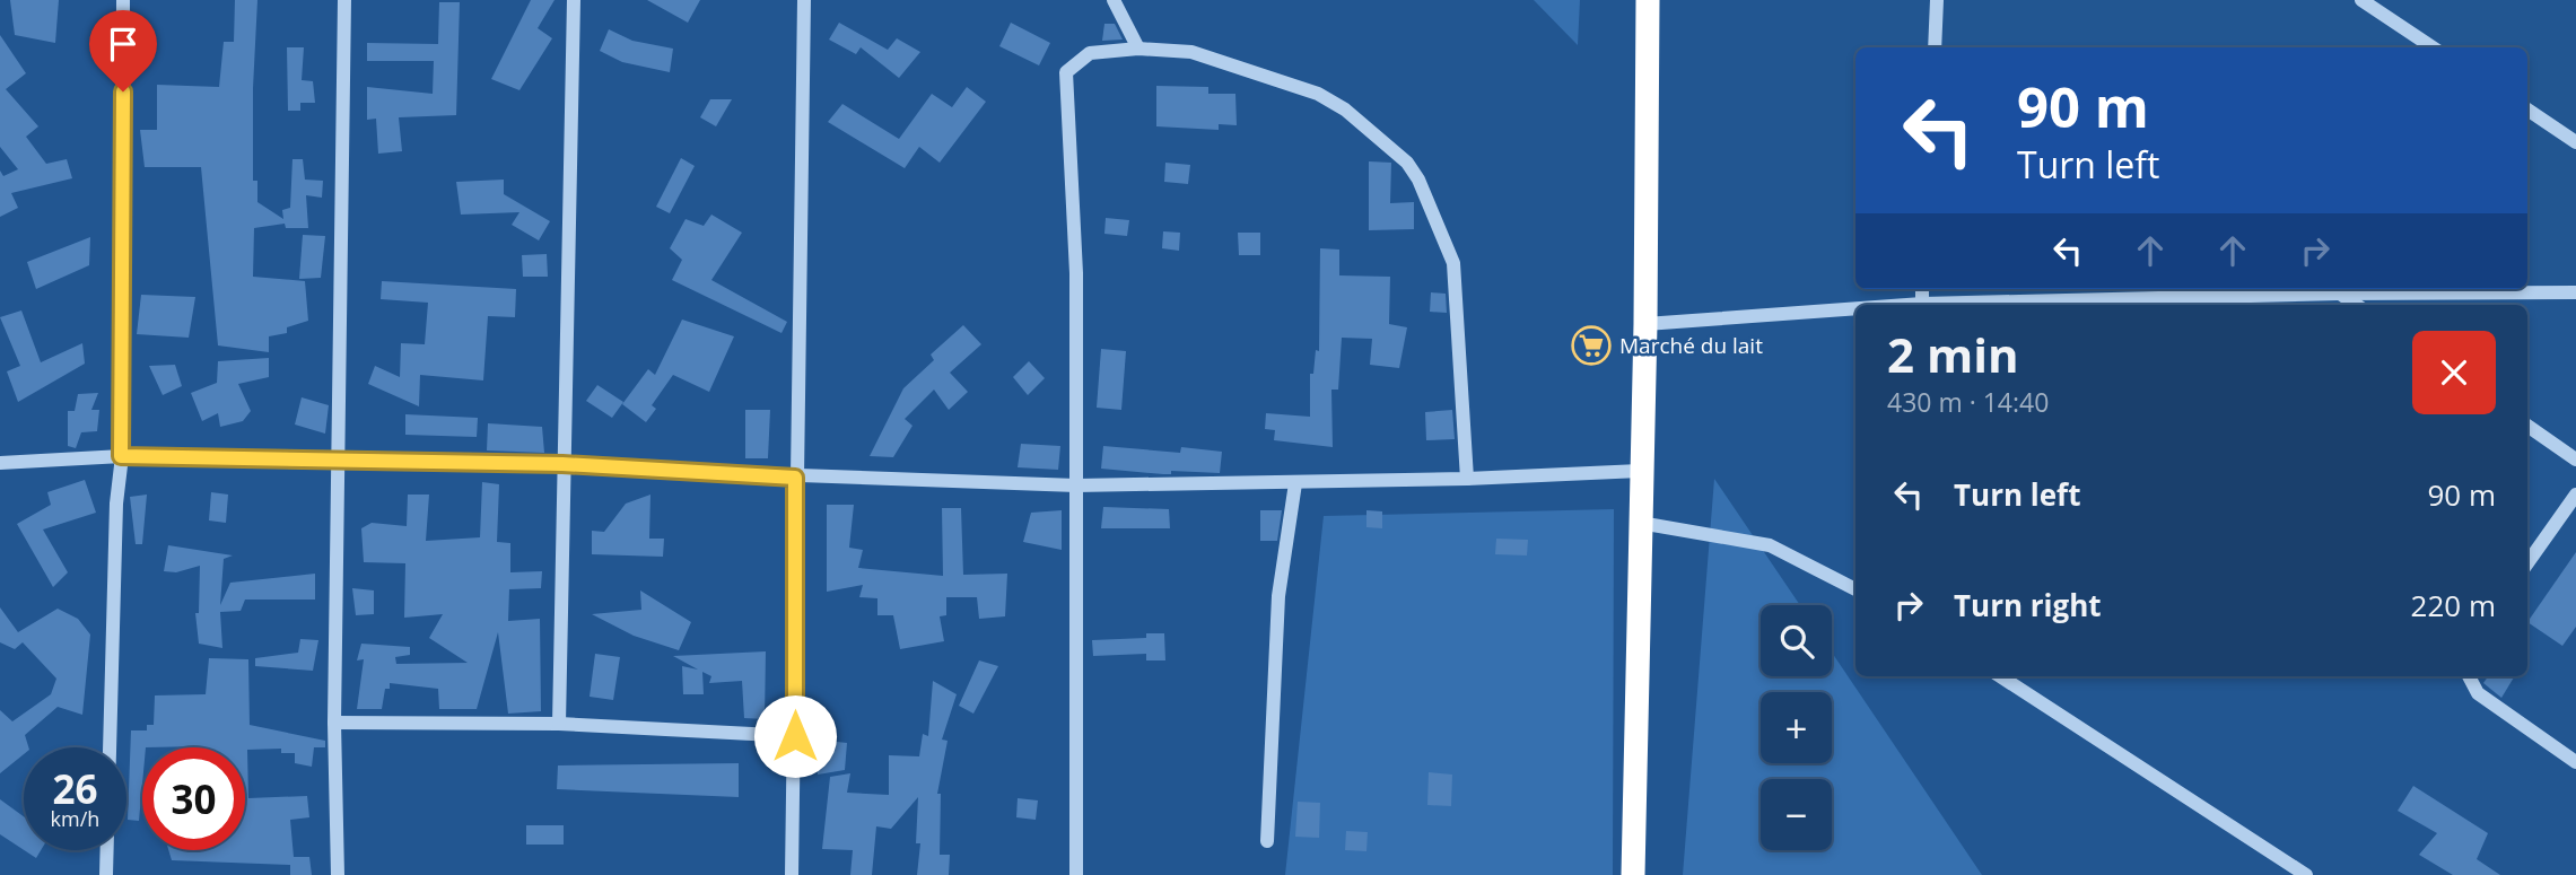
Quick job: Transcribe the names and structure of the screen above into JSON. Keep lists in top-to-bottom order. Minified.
{"places":{"supermarket":["Marché du lait"]},"page":{"turn":["90 m","Turn left"],"heading":["2 min","430 m · 14:40"],"list":[{"name":"Turn left","value":"90 m"},{"name":"Turn right","value":"220 m"}],"map_buttons":["+","−"],"speed":"26 km/h","limit":"30"}}
